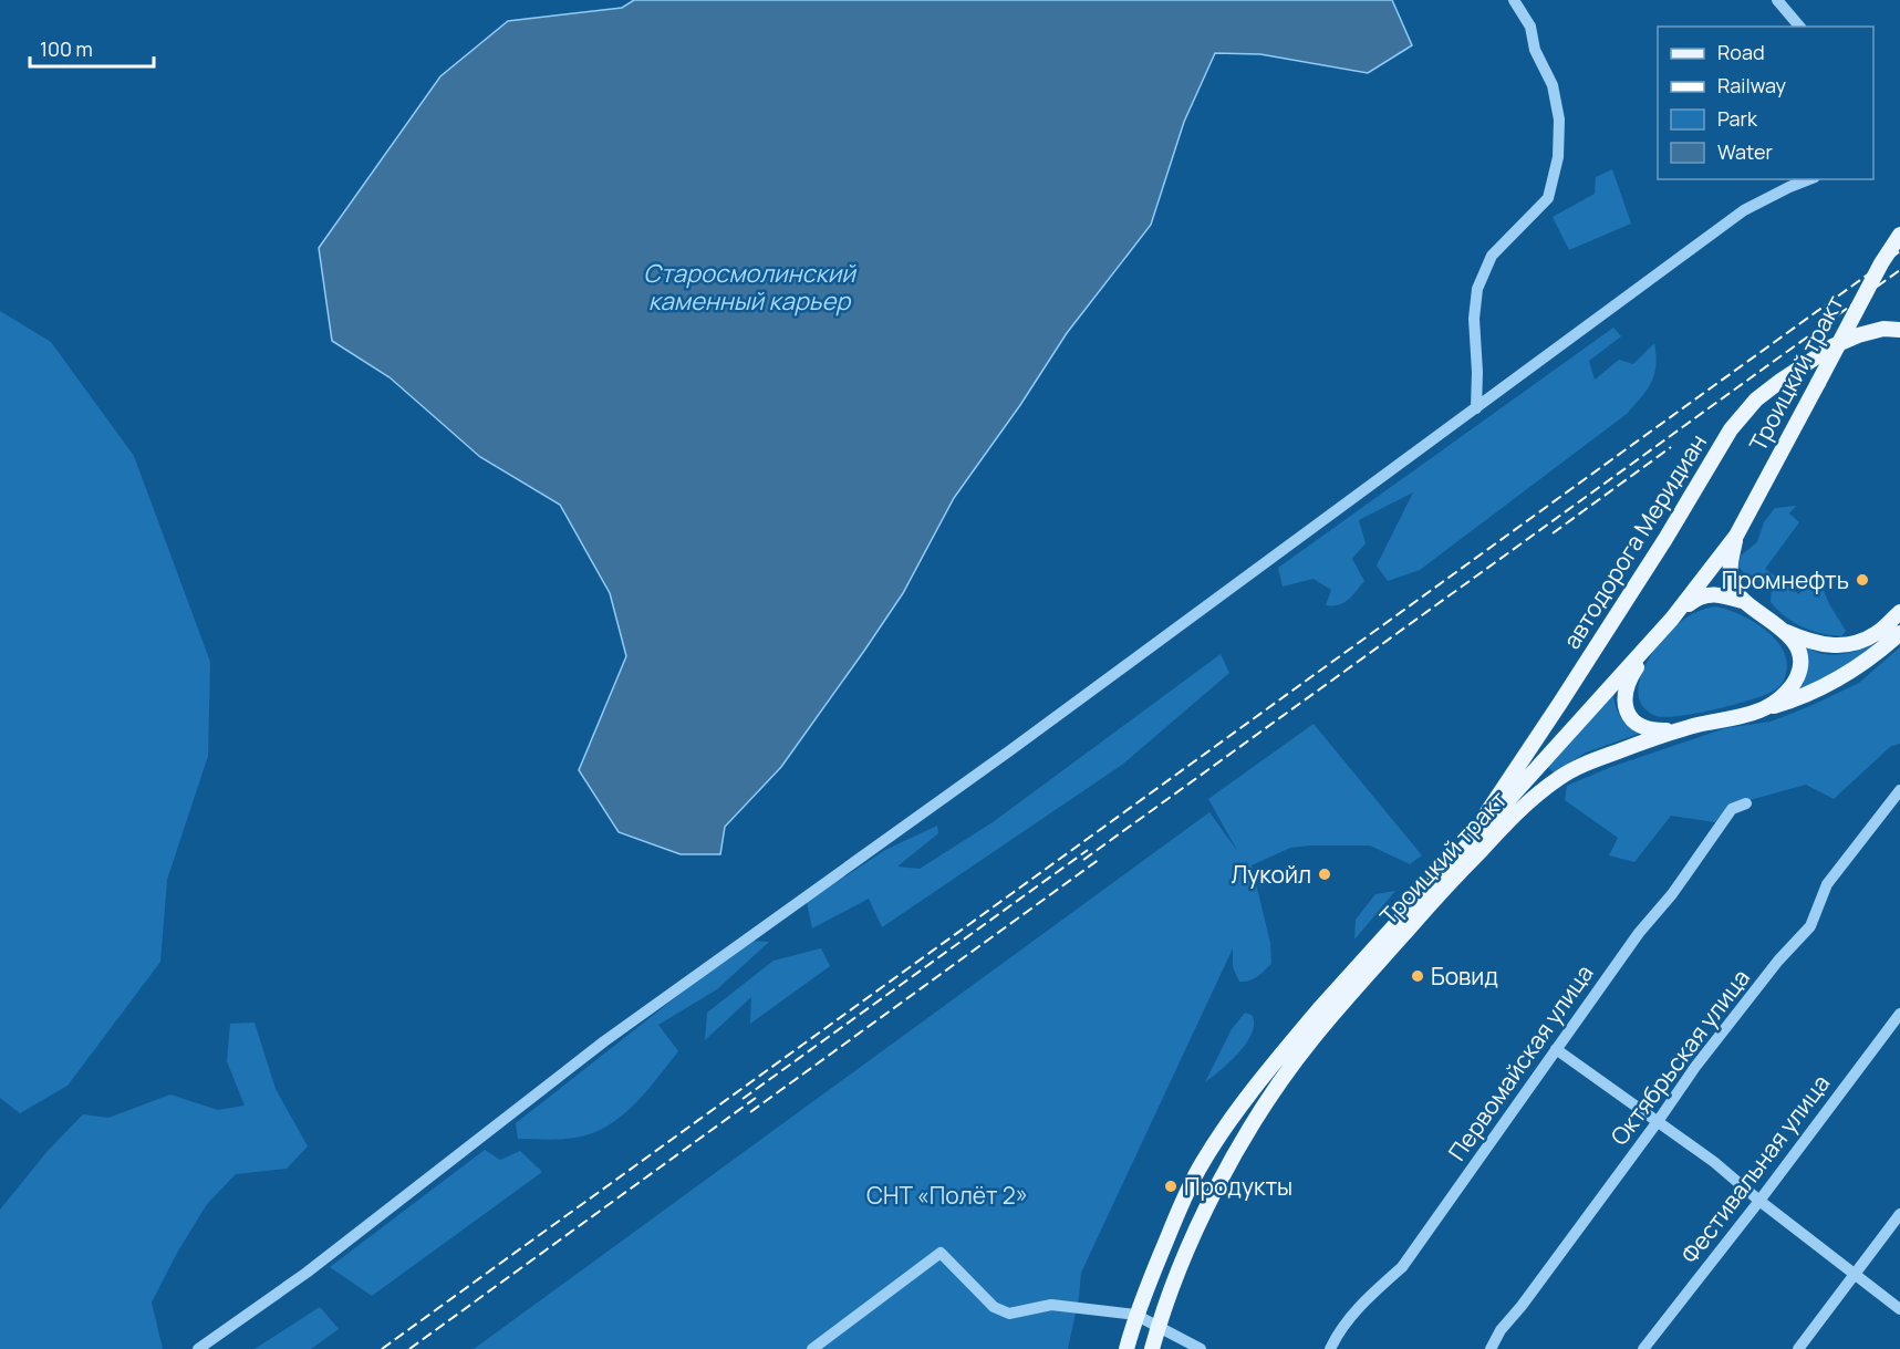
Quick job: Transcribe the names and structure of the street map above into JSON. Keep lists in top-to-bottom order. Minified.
{"streets":{"main road":["Троицкий тракт","автодорога Меридиан"],"street":["Октябрьская улица","Первомайская улица","Фестивальная улица"]},"crossings":[["Троицкий тракт","автодорога Меридиан"]],"water":["Старосмолинский каменный карьер"],"parks":["СНТ «Полёт 2»"],"places":["Промнефть","Лукойл","Бовид","Продукты"],"legend":["Road","Railway","Park","Water"],"scale_bar":"100 m"}
